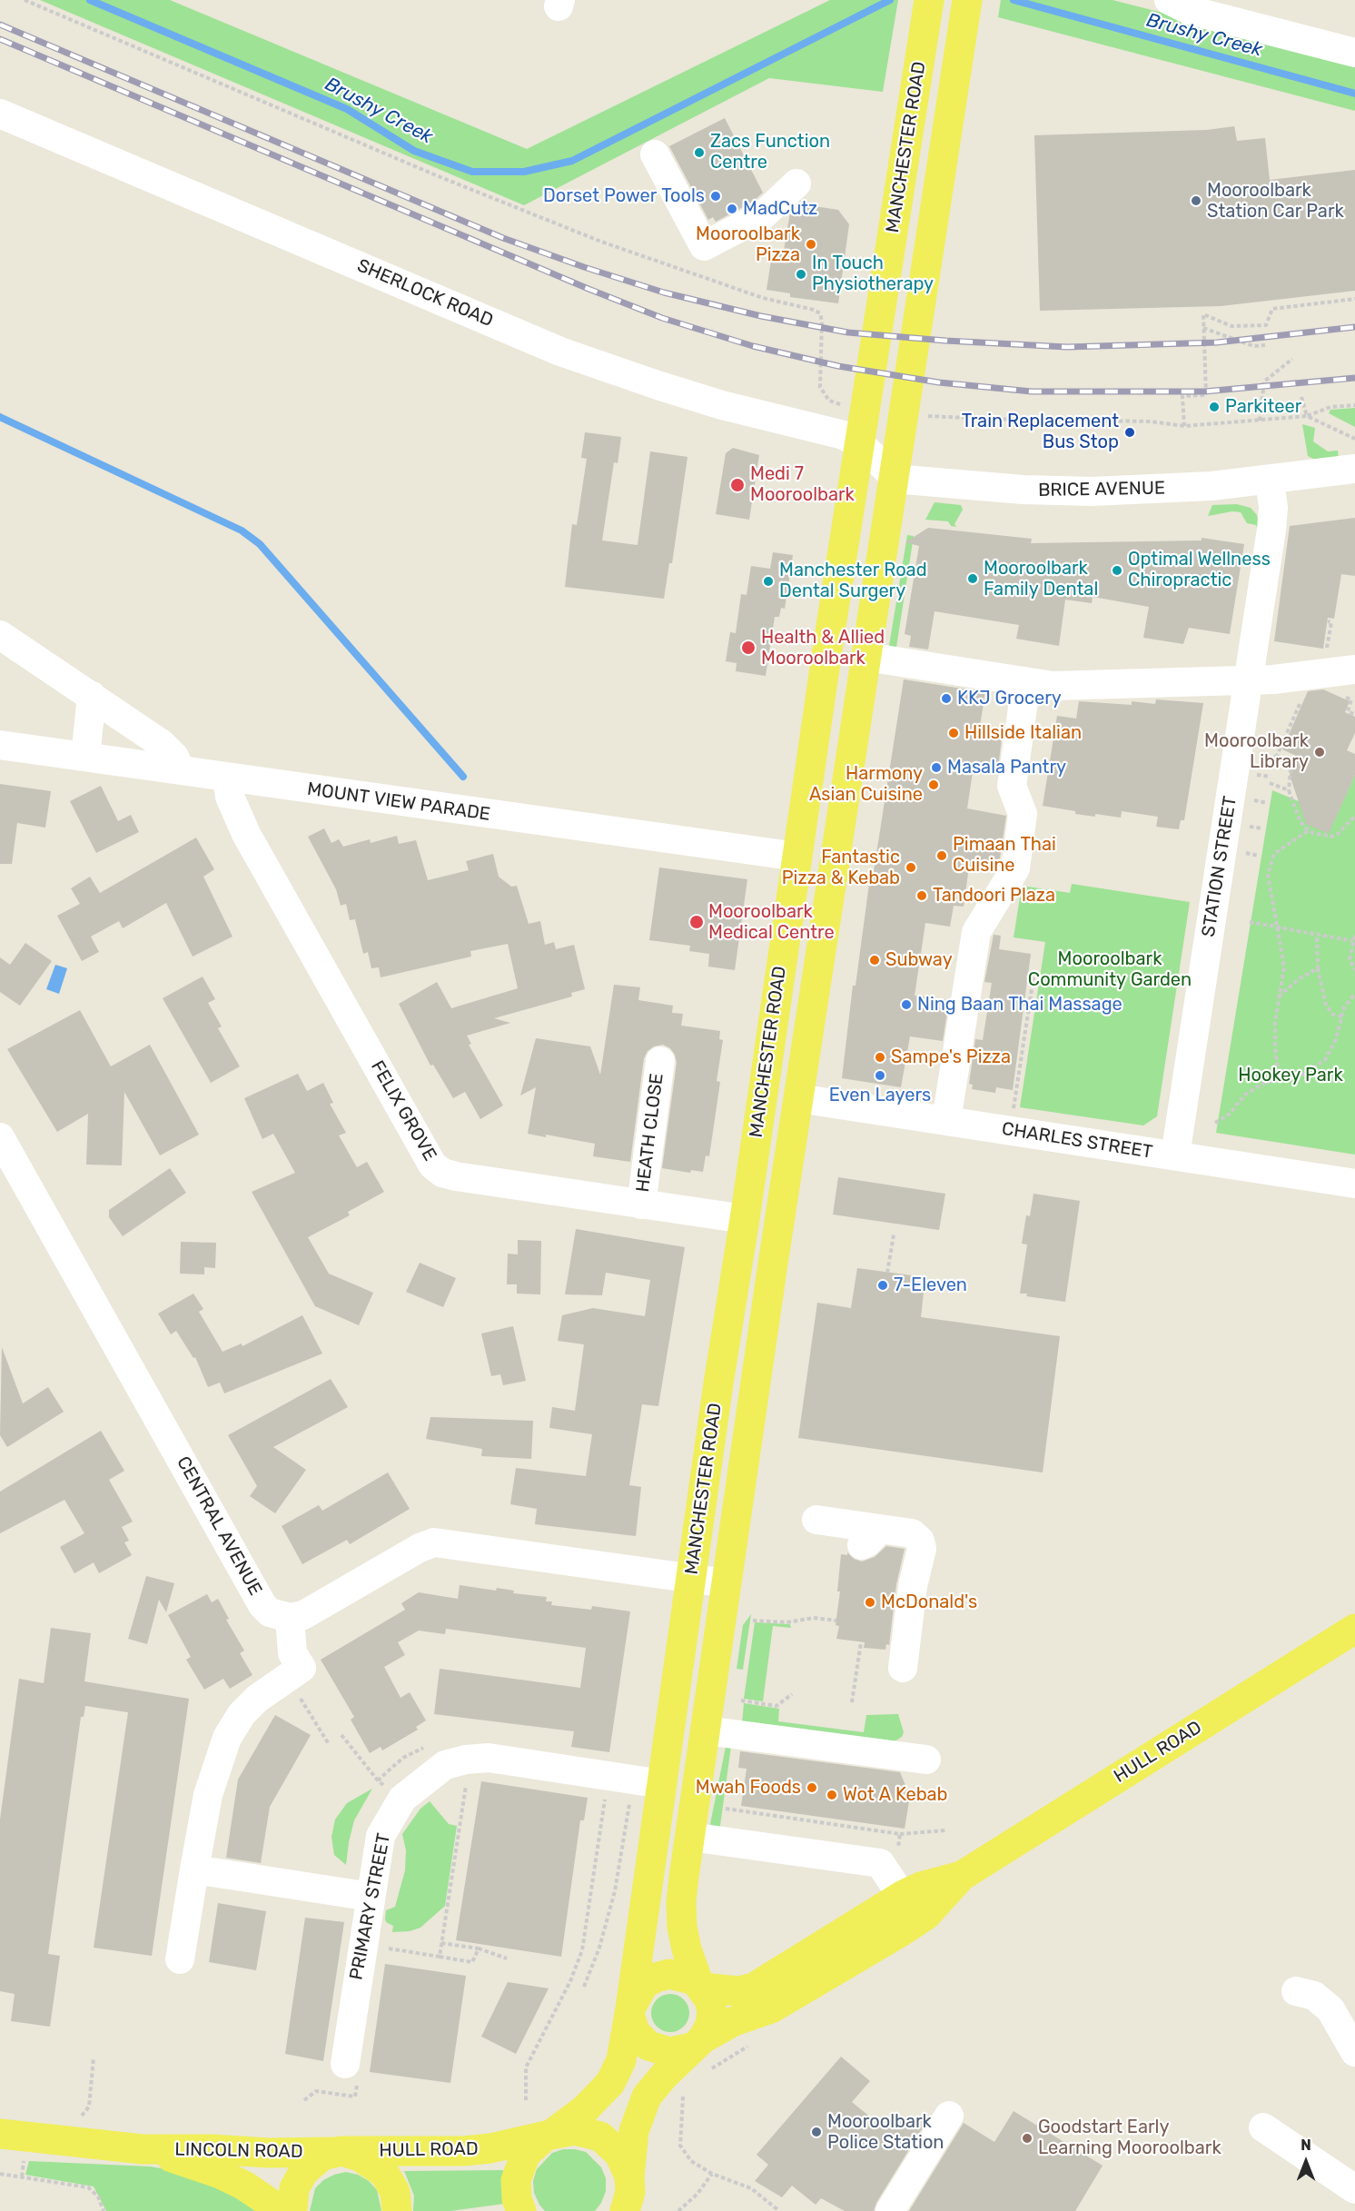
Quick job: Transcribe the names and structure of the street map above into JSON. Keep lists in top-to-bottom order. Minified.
{"streets":{"main road":["MANCHESTER ROAD","HULL ROAD","LINCOLN ROAD"],"street":["SHERLOCK ROAD","BRICE AVENUE","MOUNT VIEW PARADE","STATION STREET","FELIX GROVE","HEATH CLOSE","CHARLES STREET","CENTRAL AVENUE","PRIMARY STREET"]},"crossings":[["MANCHESTER ROAD","SHERLOCK ROAD"],["MANCHESTER ROAD","BRICE AVENUE"],["MANCHESTER ROAD","MOUNT VIEW PARADE"],["MANCHESTER ROAD","FELIX GROVE"],["MANCHESTER ROAD","CHARLES STREET"],["MANCHESTER ROAD","HULL ROAD"],["MANCHESTER ROAD","PRIMARY STREET"],["SHERLOCK ROAD","BRICE AVENUE"],["BRICE AVENUE","STATION STREET"],["MOUNT VIEW PARADE","FELIX GROVE"],["STATION STREET","CHARLES STREET"],["FELIX GROVE","HEATH CLOSE"],["HULL ROAD","LINCOLN ROAD"]],"water":["Brushy Creek"],"parks":["Mooroolbark Community Garden","Hookey Park"],"places":["Zacs Function Centre","Dorset Power Tools","Mooroolbark Station Car Park","MadCutz","Mooroolbark Pizza","In Touch Physiotherapy","Parkiteer","Train Replacement Bus Stop","Medi 7 Mooroolbark","Optimal Wellness Chiropractic","Mooroolbark Family Dental","Manchester Road Dental Surgery","Health & Allied Mooroolbark","KKJ Grocery","Hillside Italian","Mooroolbark Library","Masala Pantry","Harmony Asian Cuisine","Pimaan Thai Cuisine","Fantastic Pizza & Kebab","Tandoori Plaza","Mooroolbark Medical Centre","Subway","Ning Baan Thai Massage","Sampe's Pizza","Even Layers","7-Eleven","McDonald's","Mwah Foods","Wot A Kebab","Mooroolbark Police Station","Goodstart Early Learning Mooroolbark"],"north":"top"}
